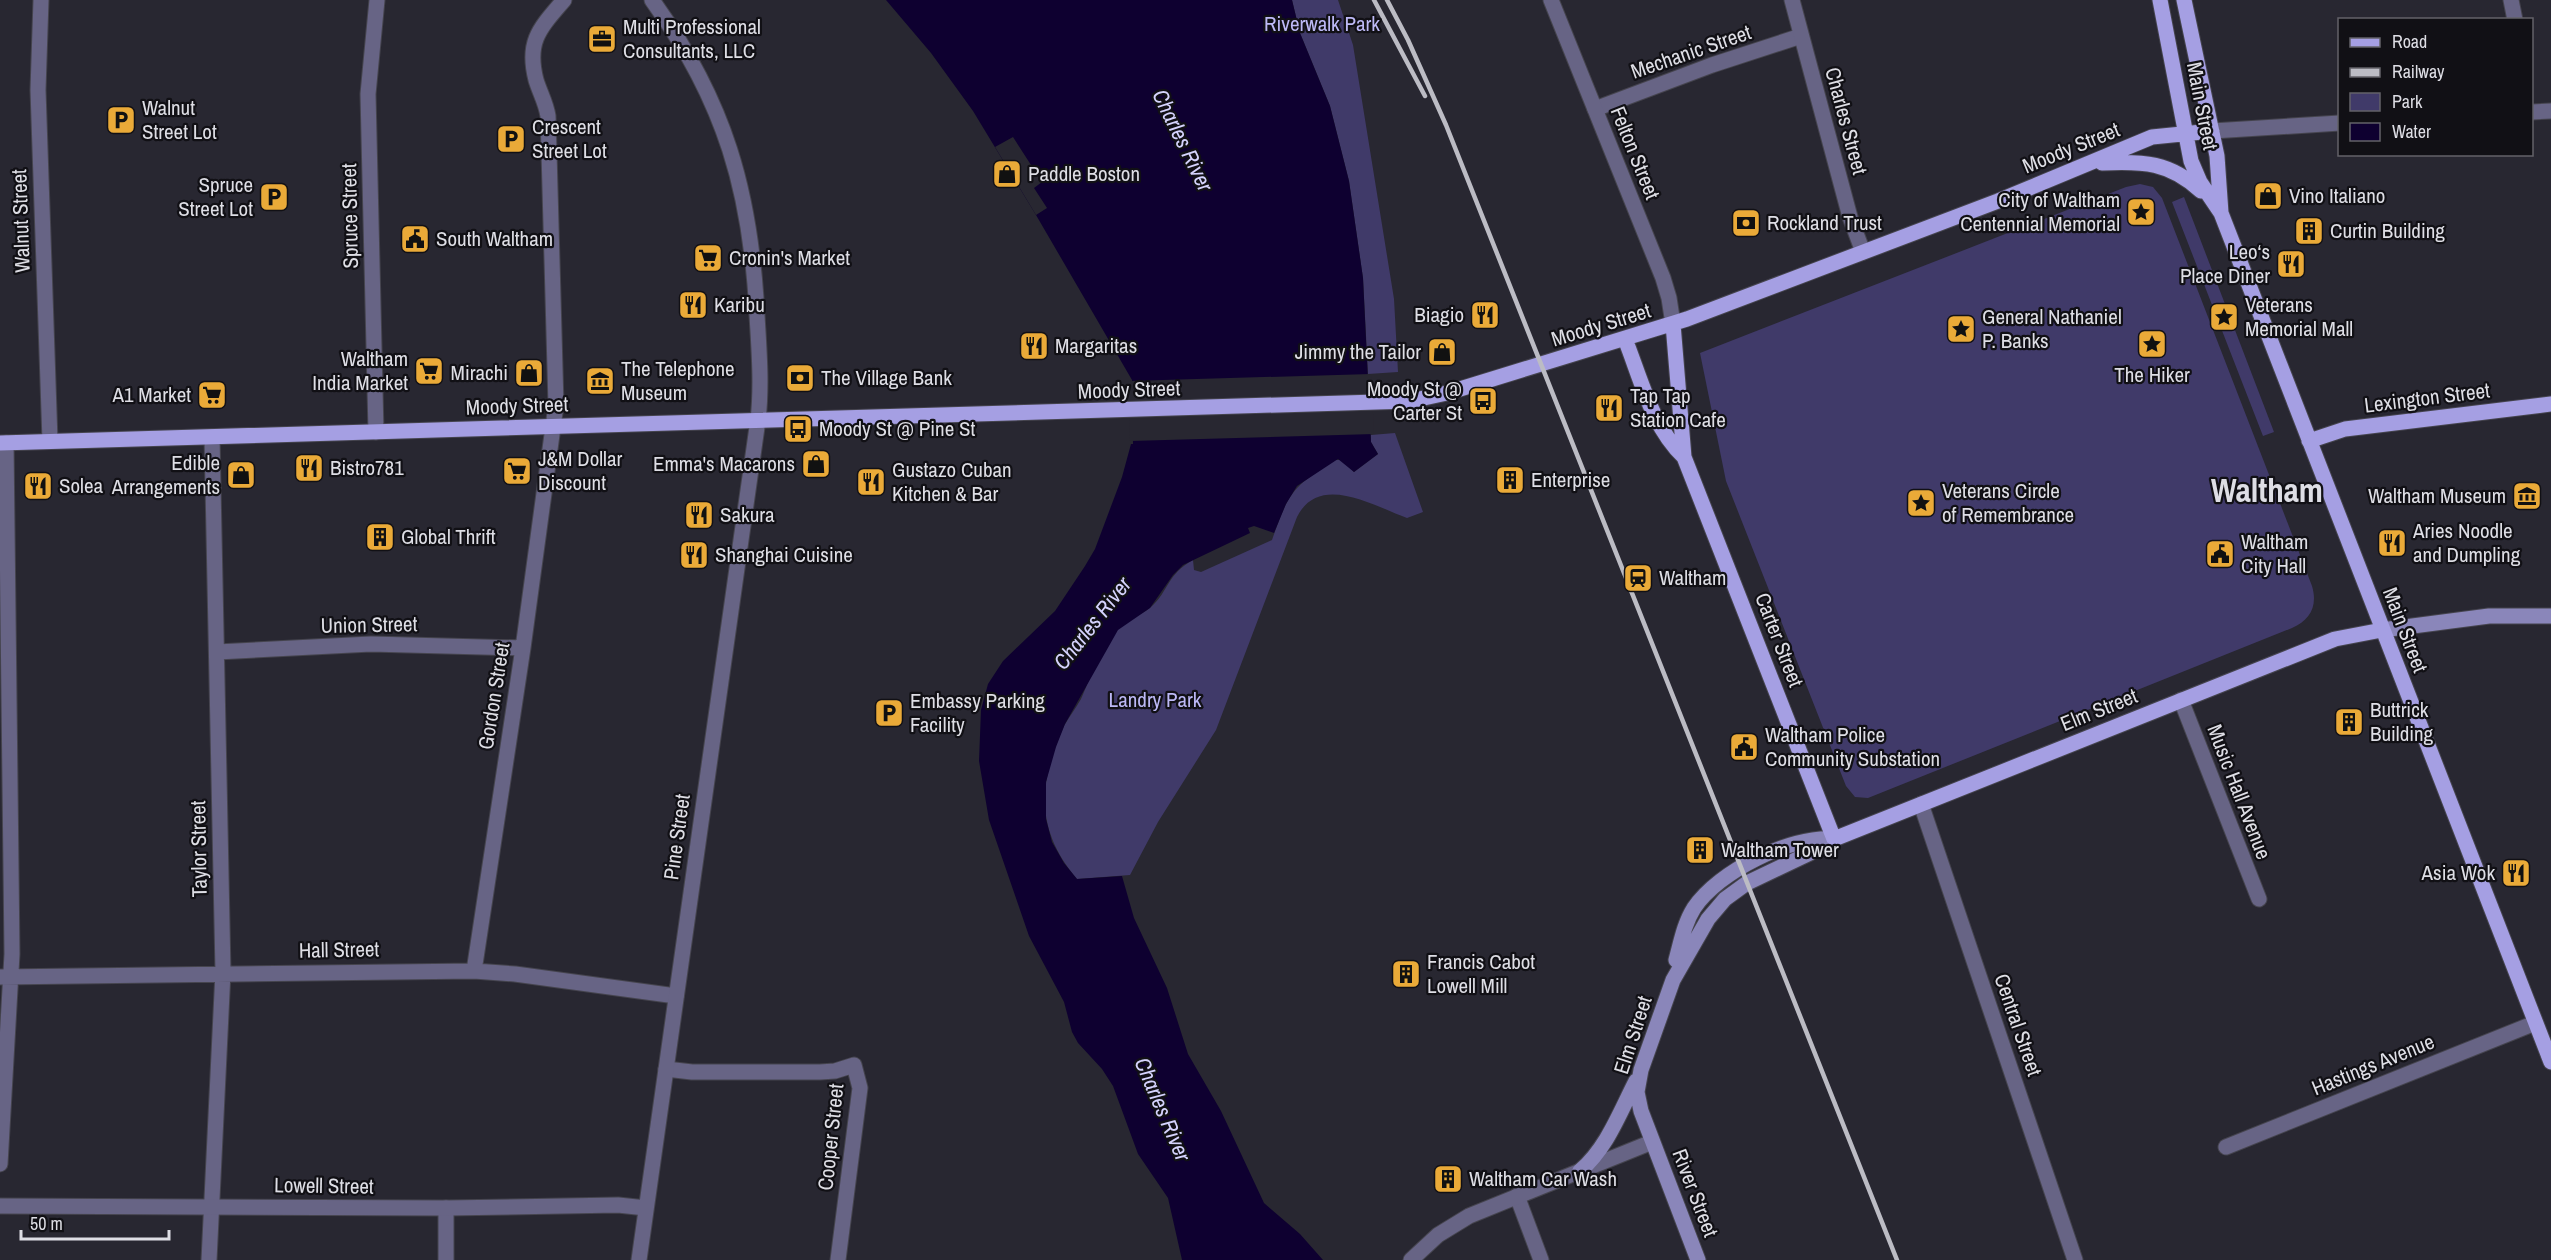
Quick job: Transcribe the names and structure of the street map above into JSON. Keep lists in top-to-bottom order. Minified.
{"streets":{"main road":["Main Street","Moody Street","Lexington Street","Carter Street","Elm Street","River Street"],"street":["Mechanic Street","Charles Street","Felton Street","Spruce Street","Walnut Street","Union Street","Gordon Street","Music Hall Avenue","Pine Street","Taylor Street","Hall Street","Central Street","Hastings Avenue","Cooper Street","Lowell Street"]},"crossings":[["Mechanic Street","Charles Street"],["Mechanic Street","Felton Street"],["Main Street","Moody Street"],["Main Street","Lexington Street"],["Main Street","Elm Street"],["Main Street","Hastings Avenue"],["Charles Street","Moody Street"],["Moody Street","Felton Street"],["Moody Street","Spruce Street"],["Moody Street","Walnut Street"],["Moody Street","Carter Street"],["Moody Street","Gordon Street"],["Moody Street","Pine Street"],["Moody Street","Taylor Street"],["Felton Street","Carter Street"],["Union Street","Gordon Street"],["Union Street","Taylor Street"],["Carter Street","Elm Street"],["Gordon Street","Hall Street"],["Elm Street","Music Hall Avenue"],["Elm Street","Central Street"],["Elm Street","River Street"],["Pine Street","Hall Street"],["Pine Street","Cooper Street"],["Pine Street","Lowell Street"],["Taylor Street","Hall Street"],["Taylor Street","Lowell Street"]],"districts":["Waltham"],"water":["Charles River"],"parks":["Riverwalk Park","Landry Park"],"places":{"office":["Multi Professional Consultants, LLC"],"parking":["Walnut Street Lot","Crescent Street Lot","Spruce Street Lot","Embassy Parking Facility"],"shop":["Paddle Boston","Vino Italiano","Jimmy the Tailor","Mirachi","Emma's Macarons","Edible Arrangements"],"place":["City of Waltham Centennial Memorial","Veterans Memorial Mall","General Nathaniel P. Banks","The Hiker","Veterans Circle of Remembrance"],"bank":["Rockland Trust","The Village Bank"],"building":["Curtin Building","Enterprise","Global Thrift","Buttrick Building","Waltham Tower","Francis Cabot Lowell Mill","Waltham Car Wash"],"public building":["South Waltham","Waltham City Hall","Waltham Police Community Substation"],"supermarket":["Cronin's Market","Waltham India Market","A1 Market","J&M Dollar Discount"],"restaurant":["Leo‘s Place Diner","Karibu","Biagio","Margaritas","Tap Tap Station Cafe","Bistro781","Gustazo Cuban Kitchen & Bar","Solea","Sakura","Aries Noodle and Dumpling","Shanghai Cuisine","Asia Wok"],"museum":["The Telephone Museum","Waltham Museum"],"bus stop":["Moody St @ Carter St","Moody St @ Pine St"],"station":["Waltham"]},"legend":["Road","Railway","Park","Water"],"scale_bar":"50 m"}
